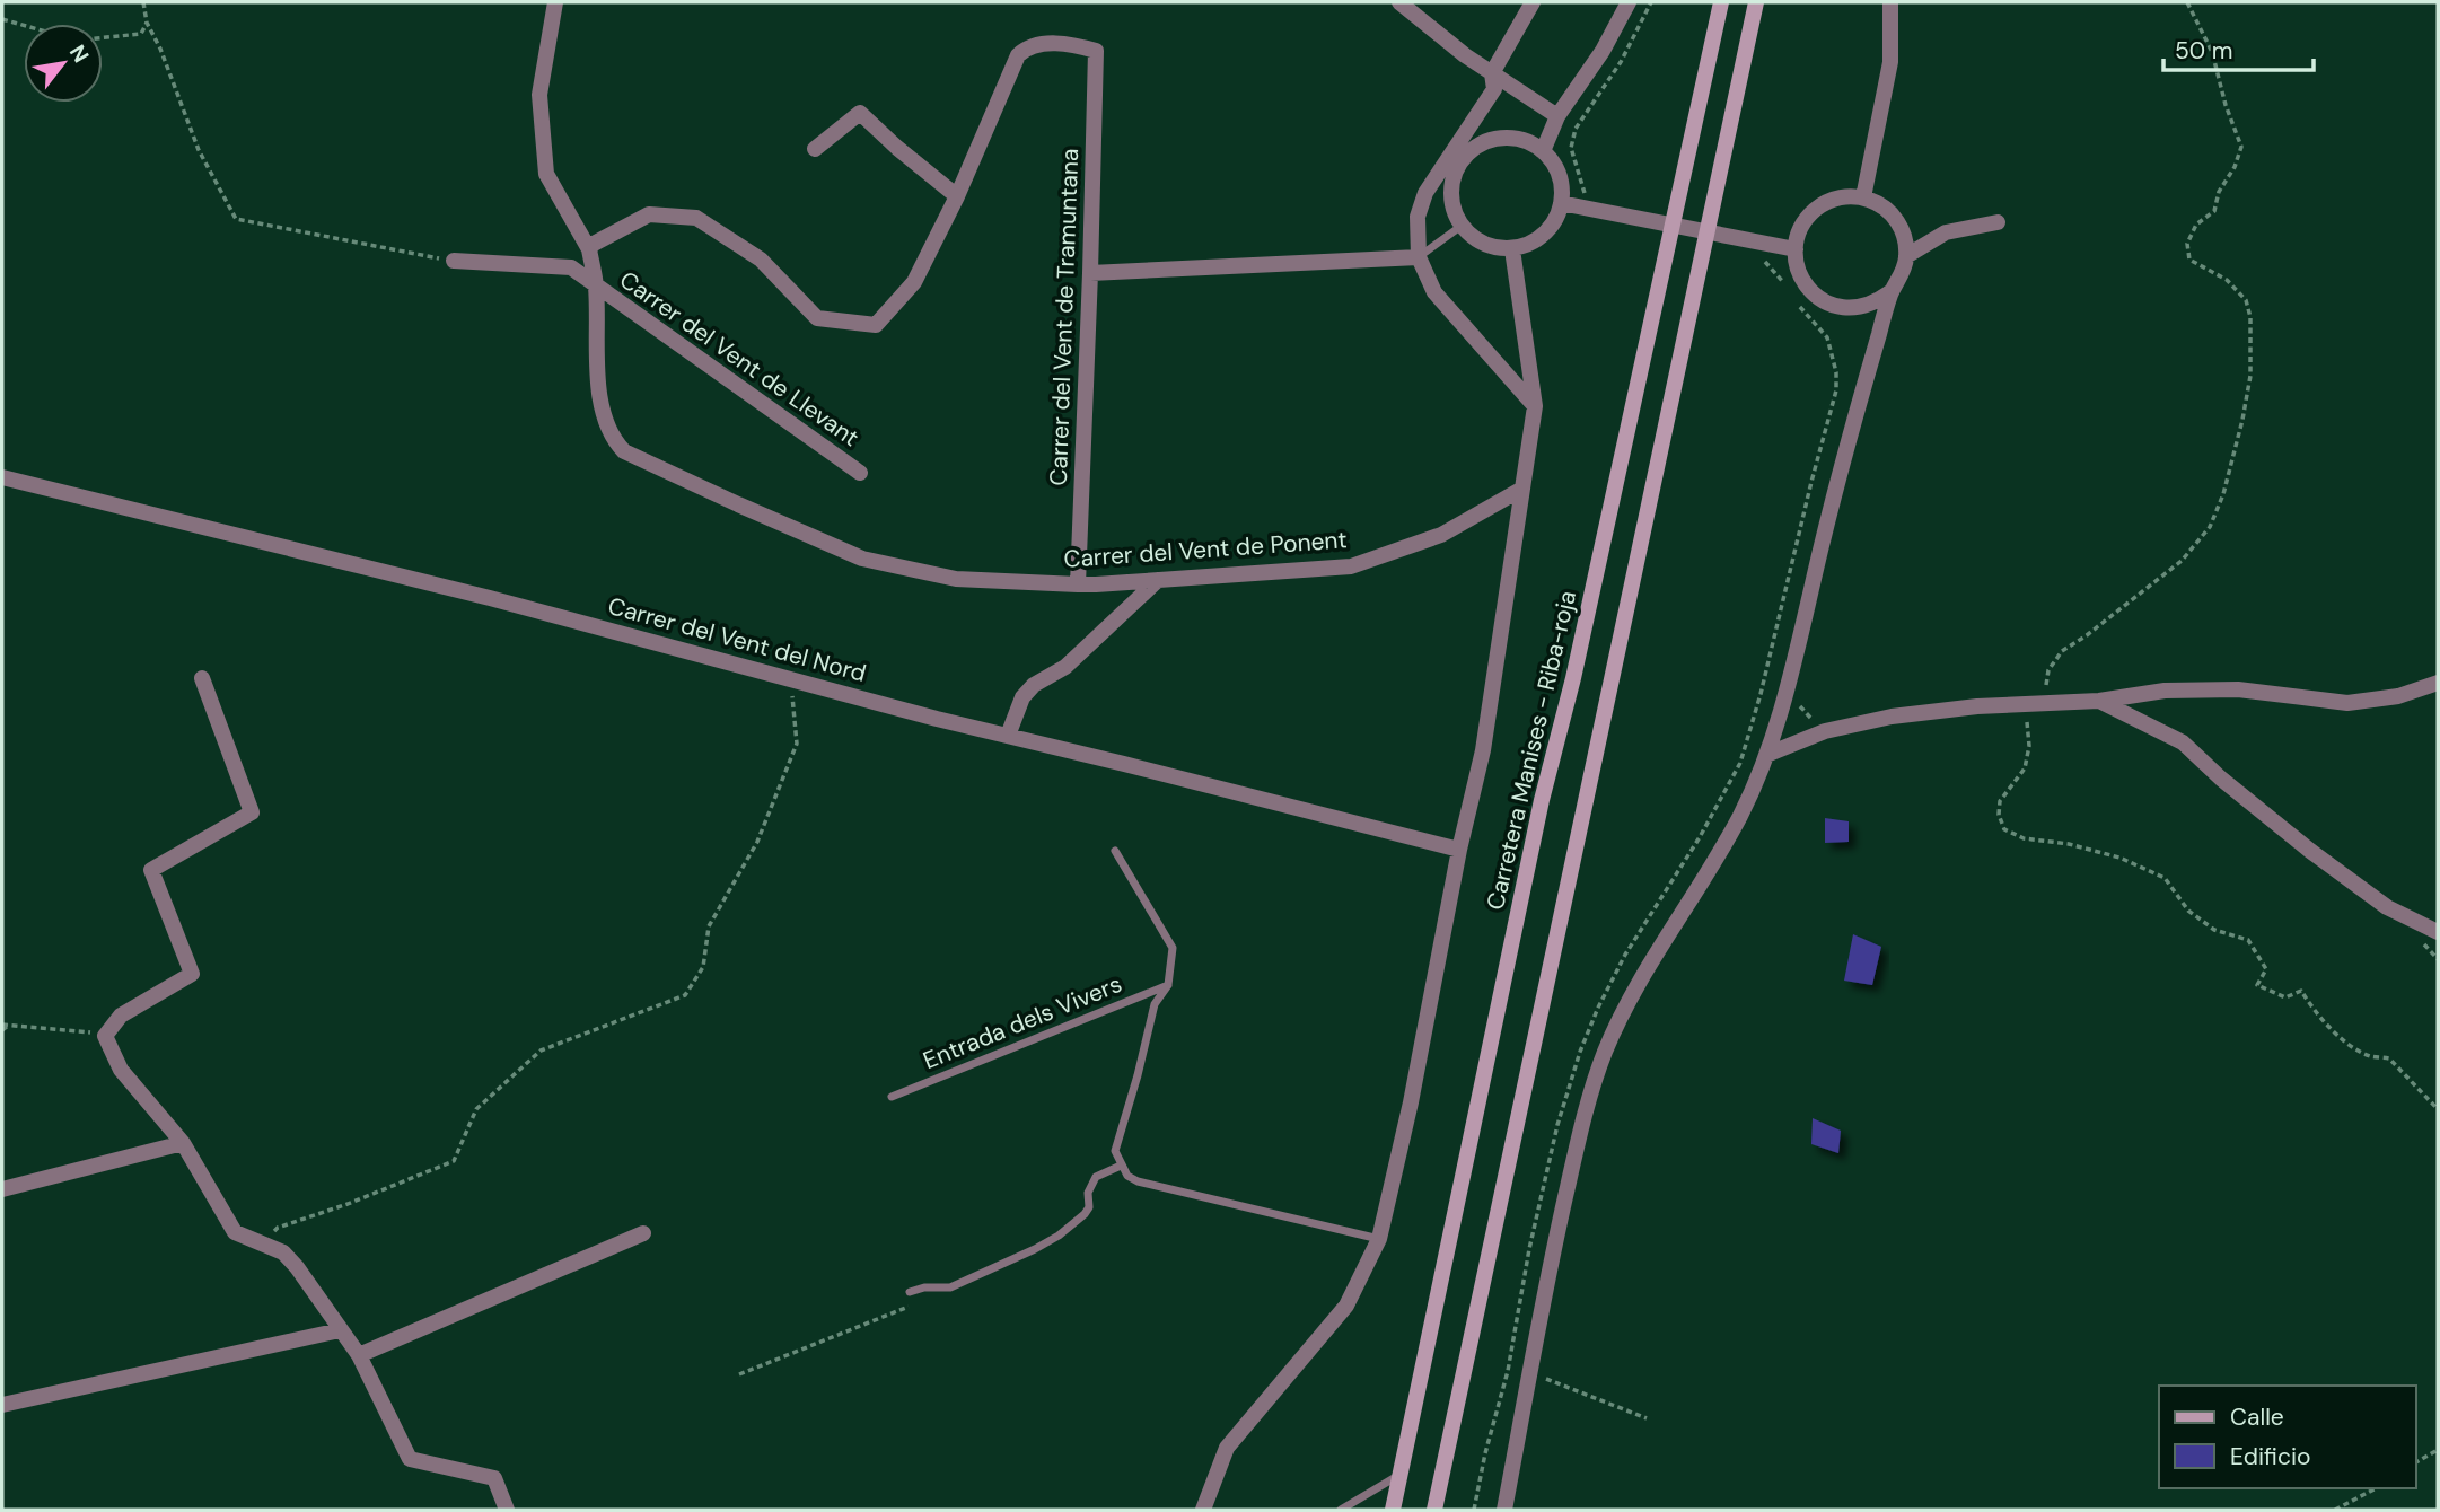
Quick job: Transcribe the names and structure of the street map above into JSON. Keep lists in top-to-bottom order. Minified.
{"streets":{"main road":["Carretera Manises - Riba-roja"],"street":["Carrer del Vent de Tramuntana","Carrer del Vent de Llevant","Carrer del Vent de Ponent","Carrer del Vent del Nord"],"lane":["Entrada dels Vivers"]},"crossings":[["Carrer del Vent de Tramuntana","Carrer del Vent de Ponent"],["Carrer del Vent de Llevant","Carrer del Vent de Ponent"]],"legend":["Calle","Edificio"],"scale_bar":"50 m","north":"top right"}
